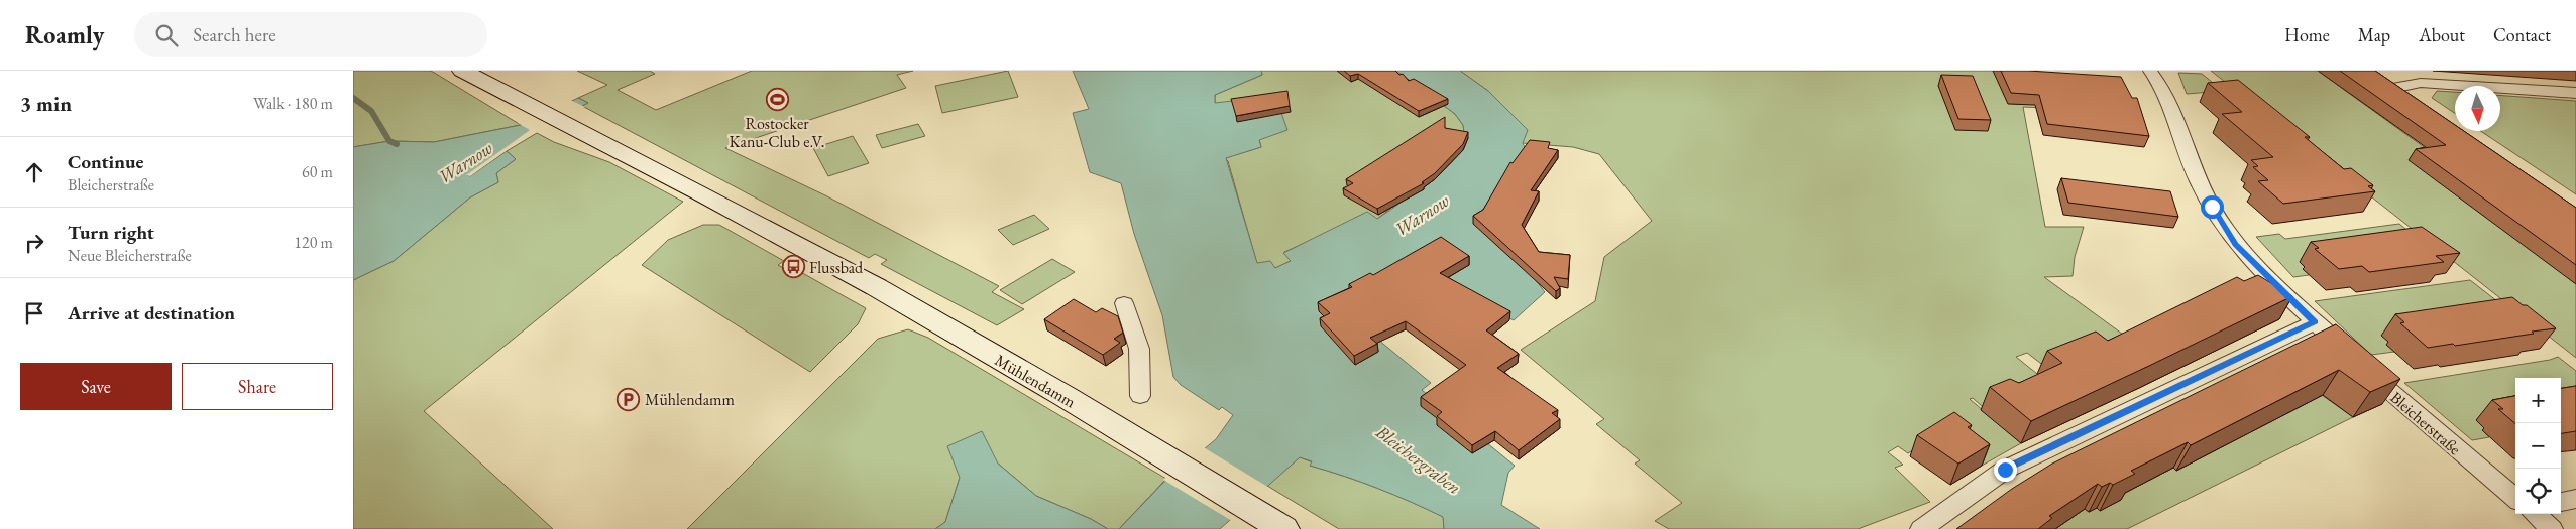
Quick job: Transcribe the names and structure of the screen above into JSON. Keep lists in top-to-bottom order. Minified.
{"streets":{"main road":["Mühlendamm"],"street":["Bleicherstraße"]},"water":["Warnow","Bleichergraben"],"places":{"sports":["Rostocker Kanu-Club e.V."],"bus stop":["Flussbad"],"parking":["Mühlendamm"]},"north":"bottom","page":{"header":"Roamly","search":"Search here","nav":["Home","Map","About","Contact"],"heading":["3 min","Walk · 180 m"],"list":[["Continue","Bleicherstraße","60 m"],["Turn right","Neue Bleicherstraße","120 m"],"Arrive at destination"],"buttons":["Save","Share"],"map_buttons":["+","−"]}}
